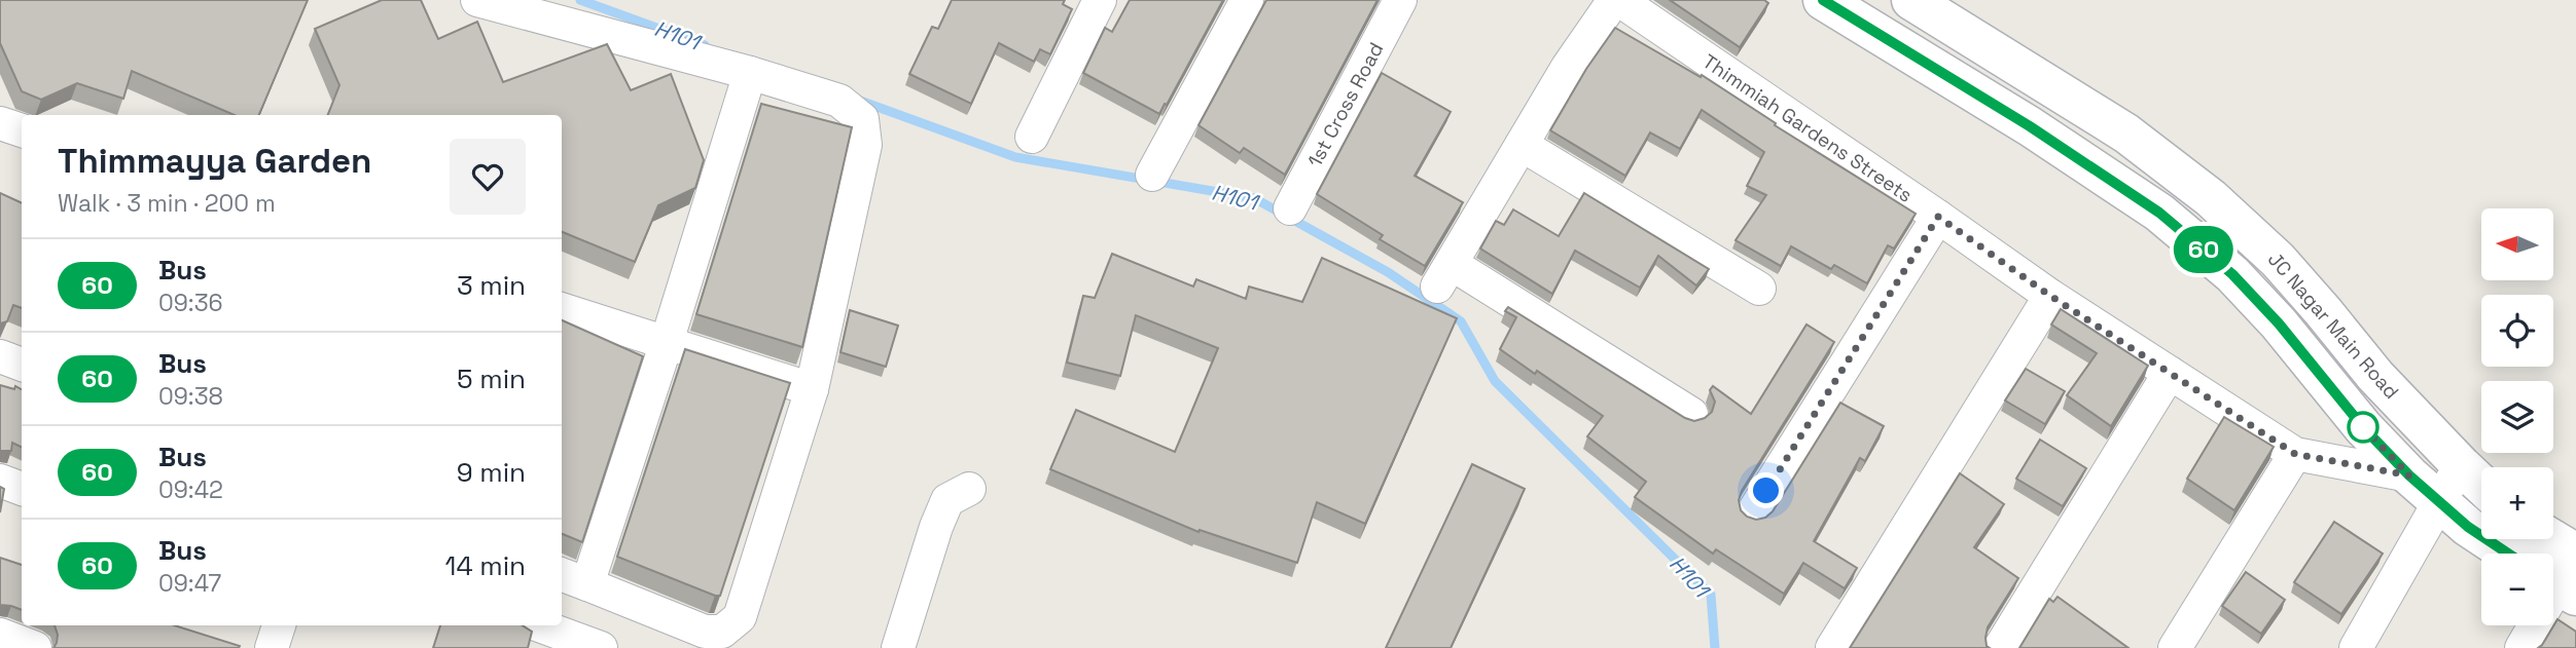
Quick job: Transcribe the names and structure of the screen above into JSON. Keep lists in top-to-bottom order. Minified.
{"streets":{"main road":["JC Nagar Main Road"],"street":["1st Cross Road","Thimmiah Gardens Streets"]},"crossings":[["Thimmiah Gardens Streets","JC Nagar Main Road"]],"water":["H101"],"lines":["bus line 60"],"north":"left","page":{"on_map":"60","heading":["Thimmayya Garden","Walk · 3 min · 200 m"],"map_buttons":["+","−"],"list":[{"mark":"60","name":"Bus","note":"09:36","value":"3 min"},{"mark":"60","name":"Bus","note":"09:38","value":"5 min"},{"mark":"60","name":"Bus","note":"09:42","value":"9 min"},{"mark":"60","name":"Bus","note":"09:47","value":"14 min"}]}}
